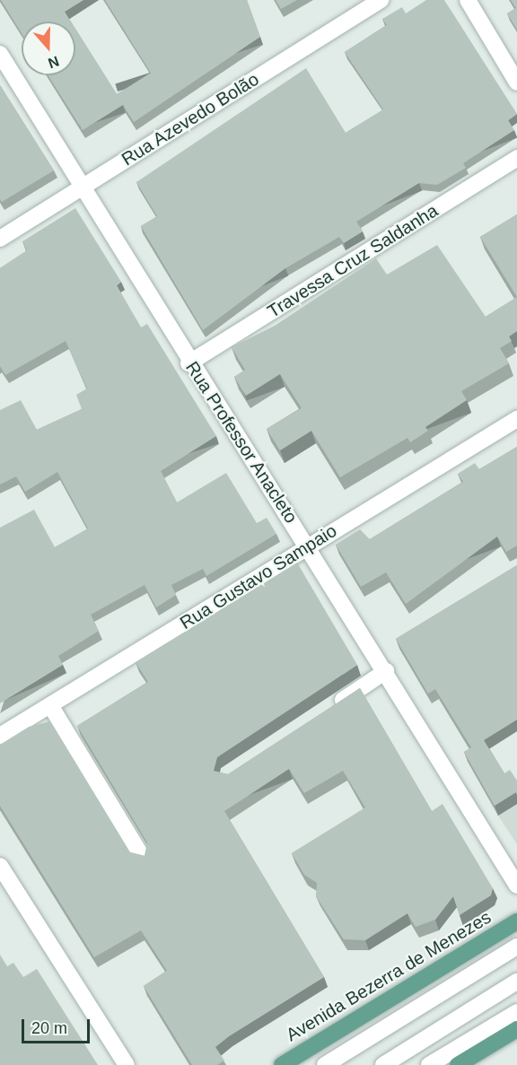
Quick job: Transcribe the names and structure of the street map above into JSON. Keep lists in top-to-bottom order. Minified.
{"streets":{"main road":["Avenida Bezerra de Menezes"],"street":["Rua Azevedo Bolão","Travessa Cruz Saldanha","Rua Professor Anacleto","Rua Gustavo Sampaio"]},"crossings":[["Rua Azevedo Bolão","Rua Professor Anacleto"],["Travessa Cruz Saldanha","Rua Professor Anacleto"],["Rua Professor Anacleto","Rua Gustavo Sampaio"]],"scale_bar":"20 m","north":"bottom"}
